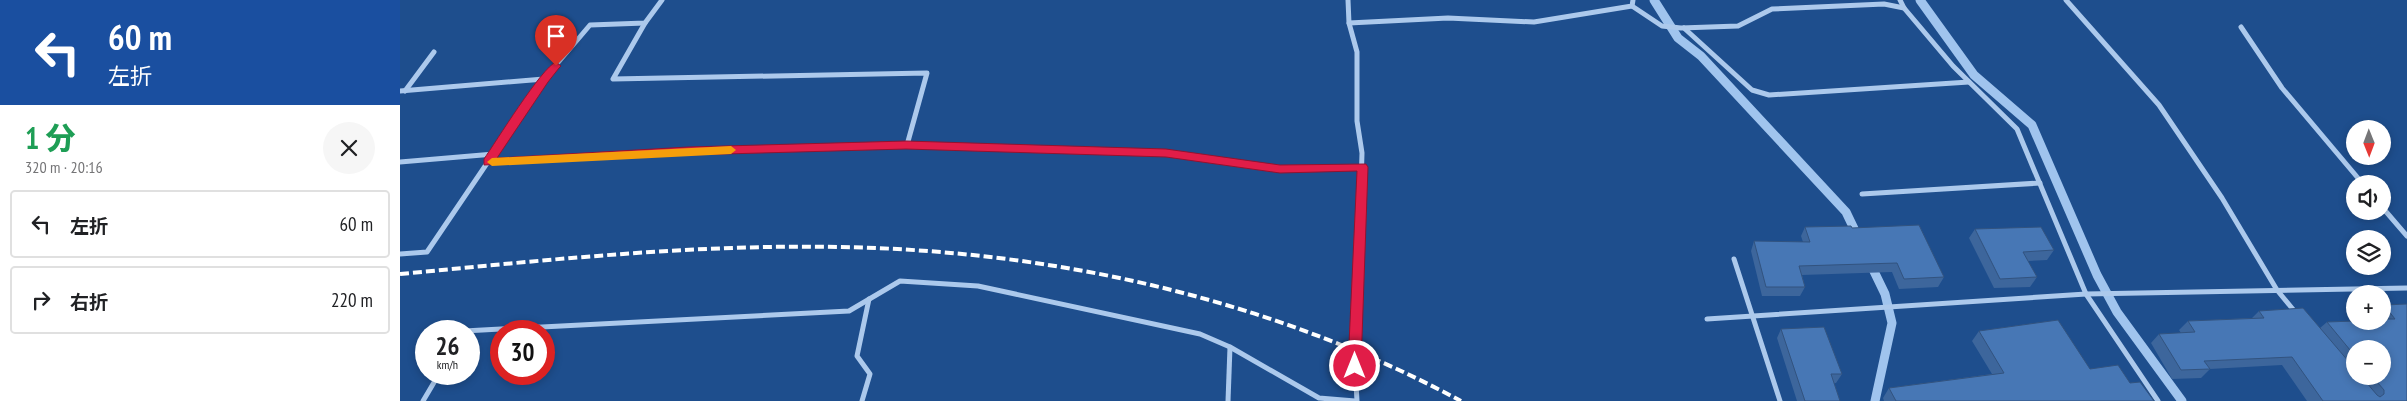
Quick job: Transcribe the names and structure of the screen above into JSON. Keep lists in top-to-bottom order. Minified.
{"north":"bottom","page":{"turn":["60 m","左折"],"heading":["1 分","320 m · 20:16"],"map_buttons":["+","−"],"list":[{"name":"左折","value":"60 m"},{"name":"右折","value":"220 m"}],"speed":"26 km/h","limit":"30"}}
